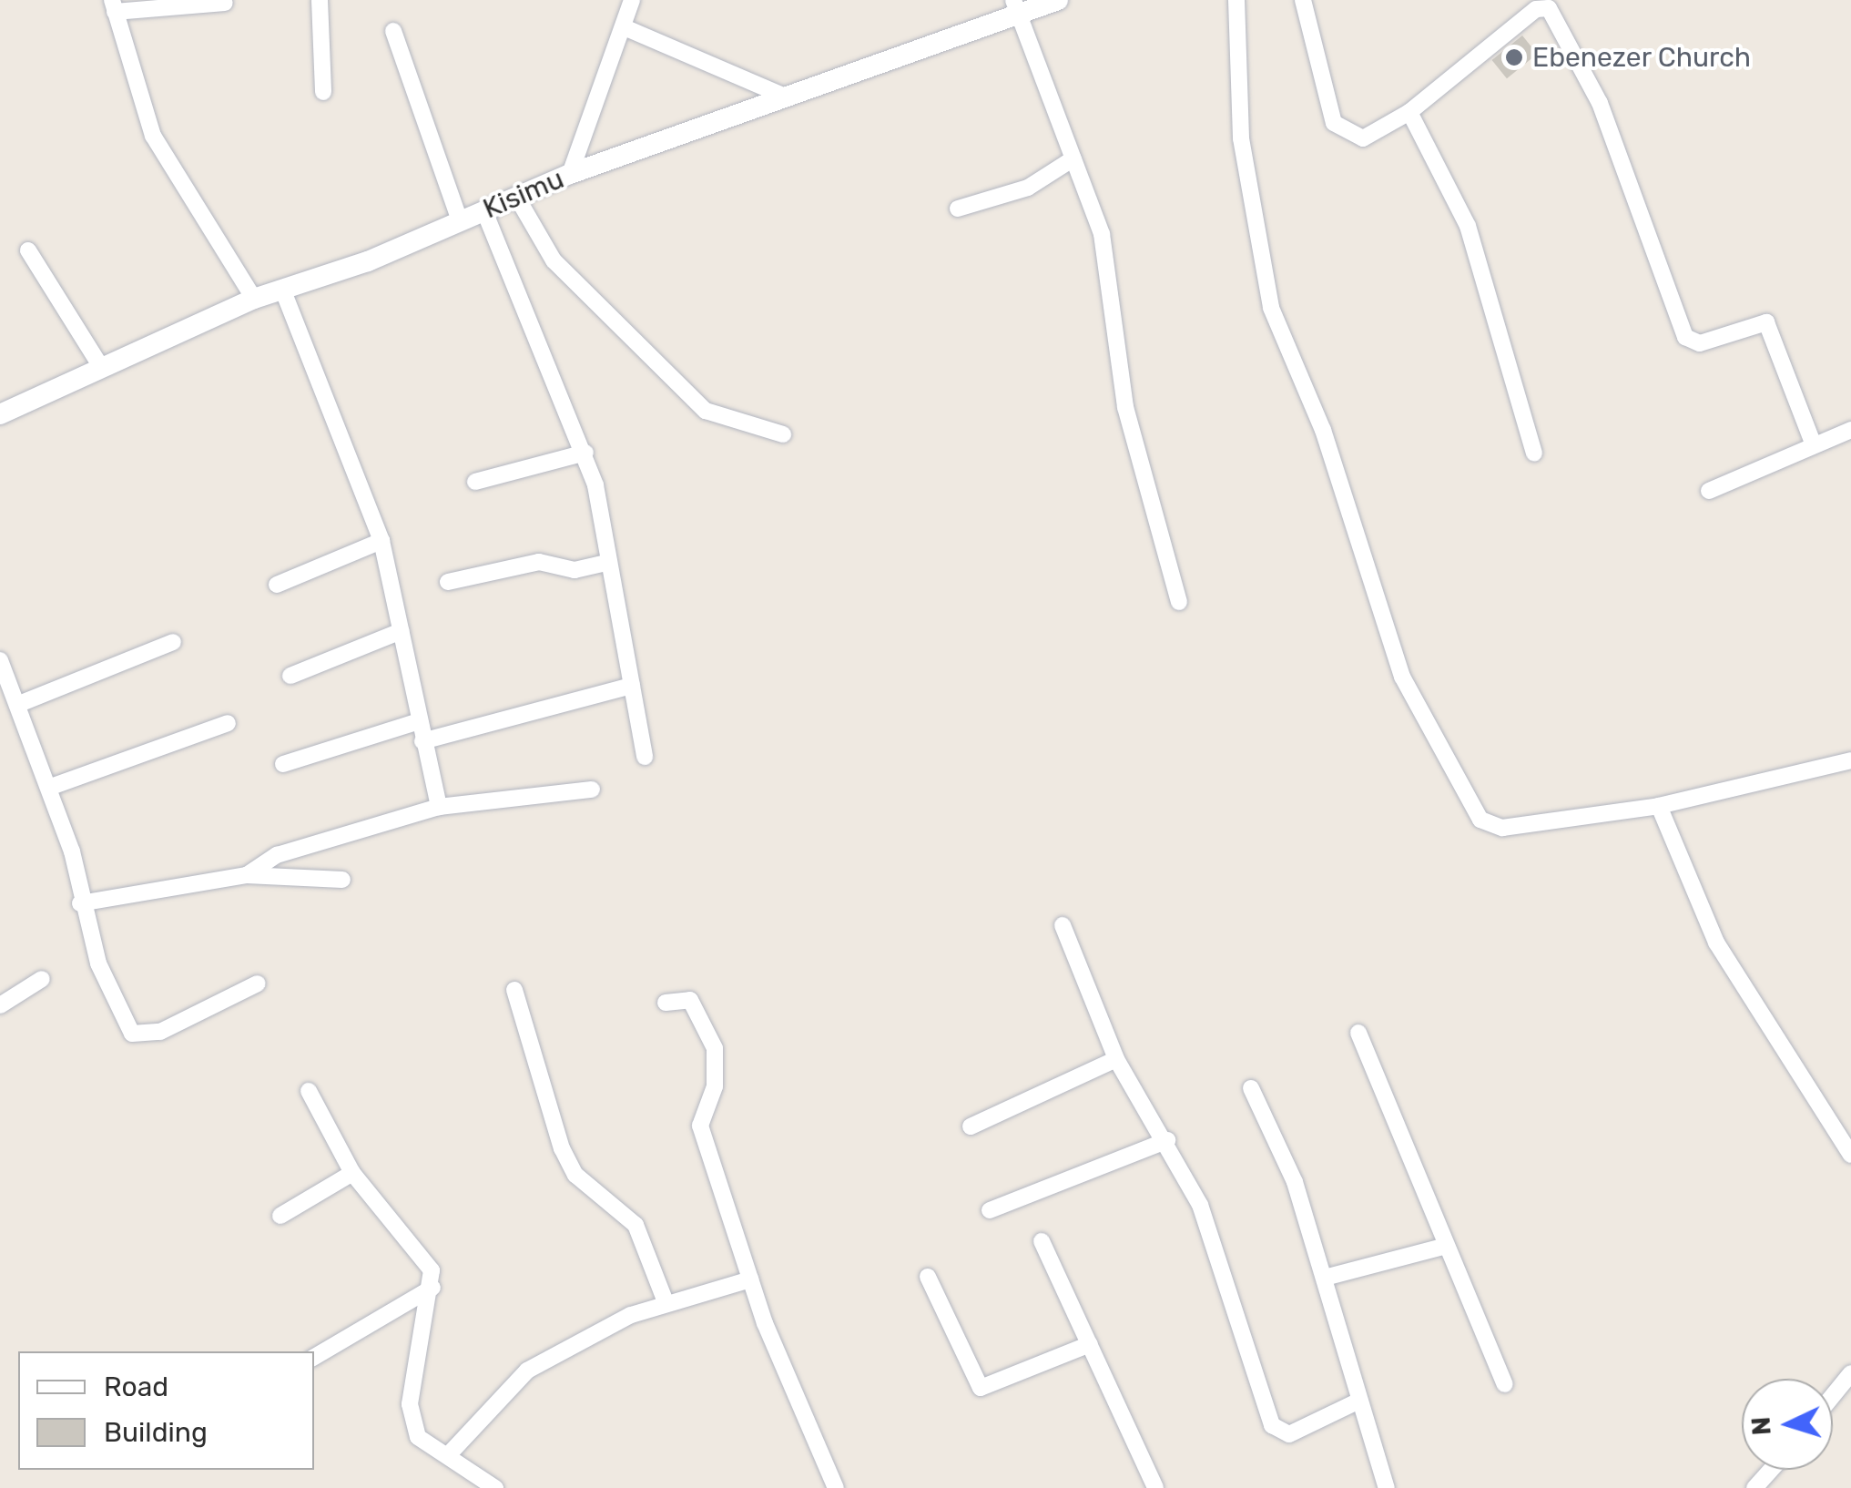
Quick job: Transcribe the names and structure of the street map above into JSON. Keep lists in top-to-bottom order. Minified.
{"streets":{"street":["Kisimu"]},"places":["Ebenezer Church"],"legend":["Road","Building"],"north":"left"}
